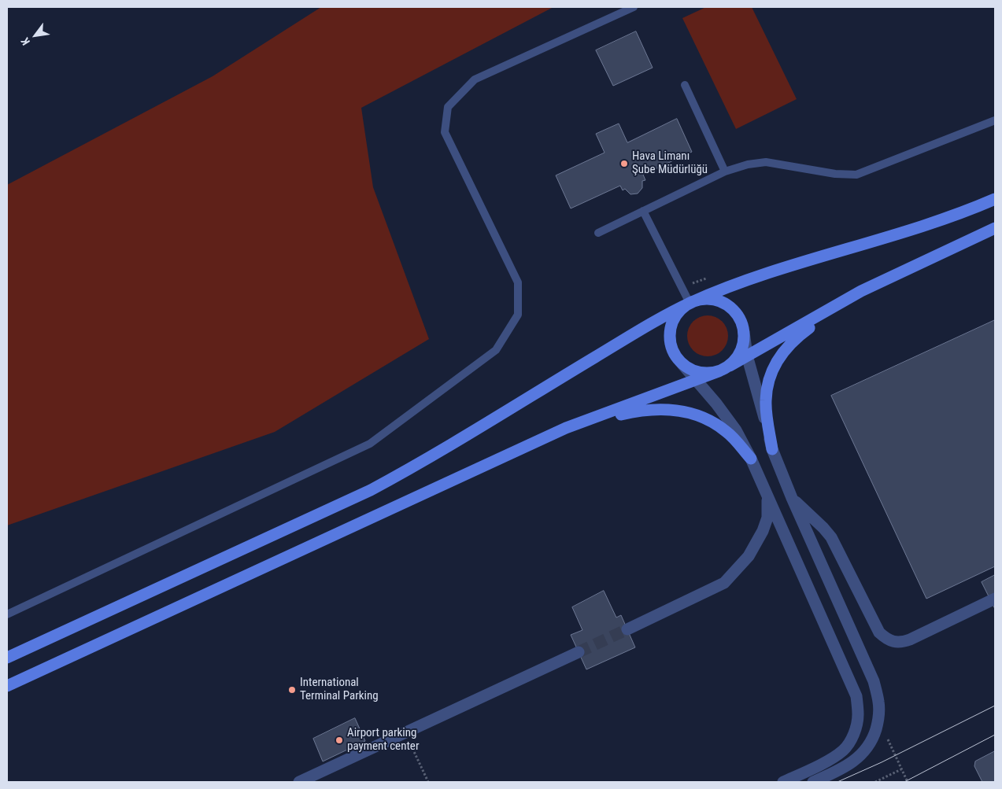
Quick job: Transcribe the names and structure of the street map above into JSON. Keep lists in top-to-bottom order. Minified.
{"places":["Hava Limanı Şube Müdürlüğü","International Terminal Parking","Airport parking payment center"],"north":"bottom left"}
